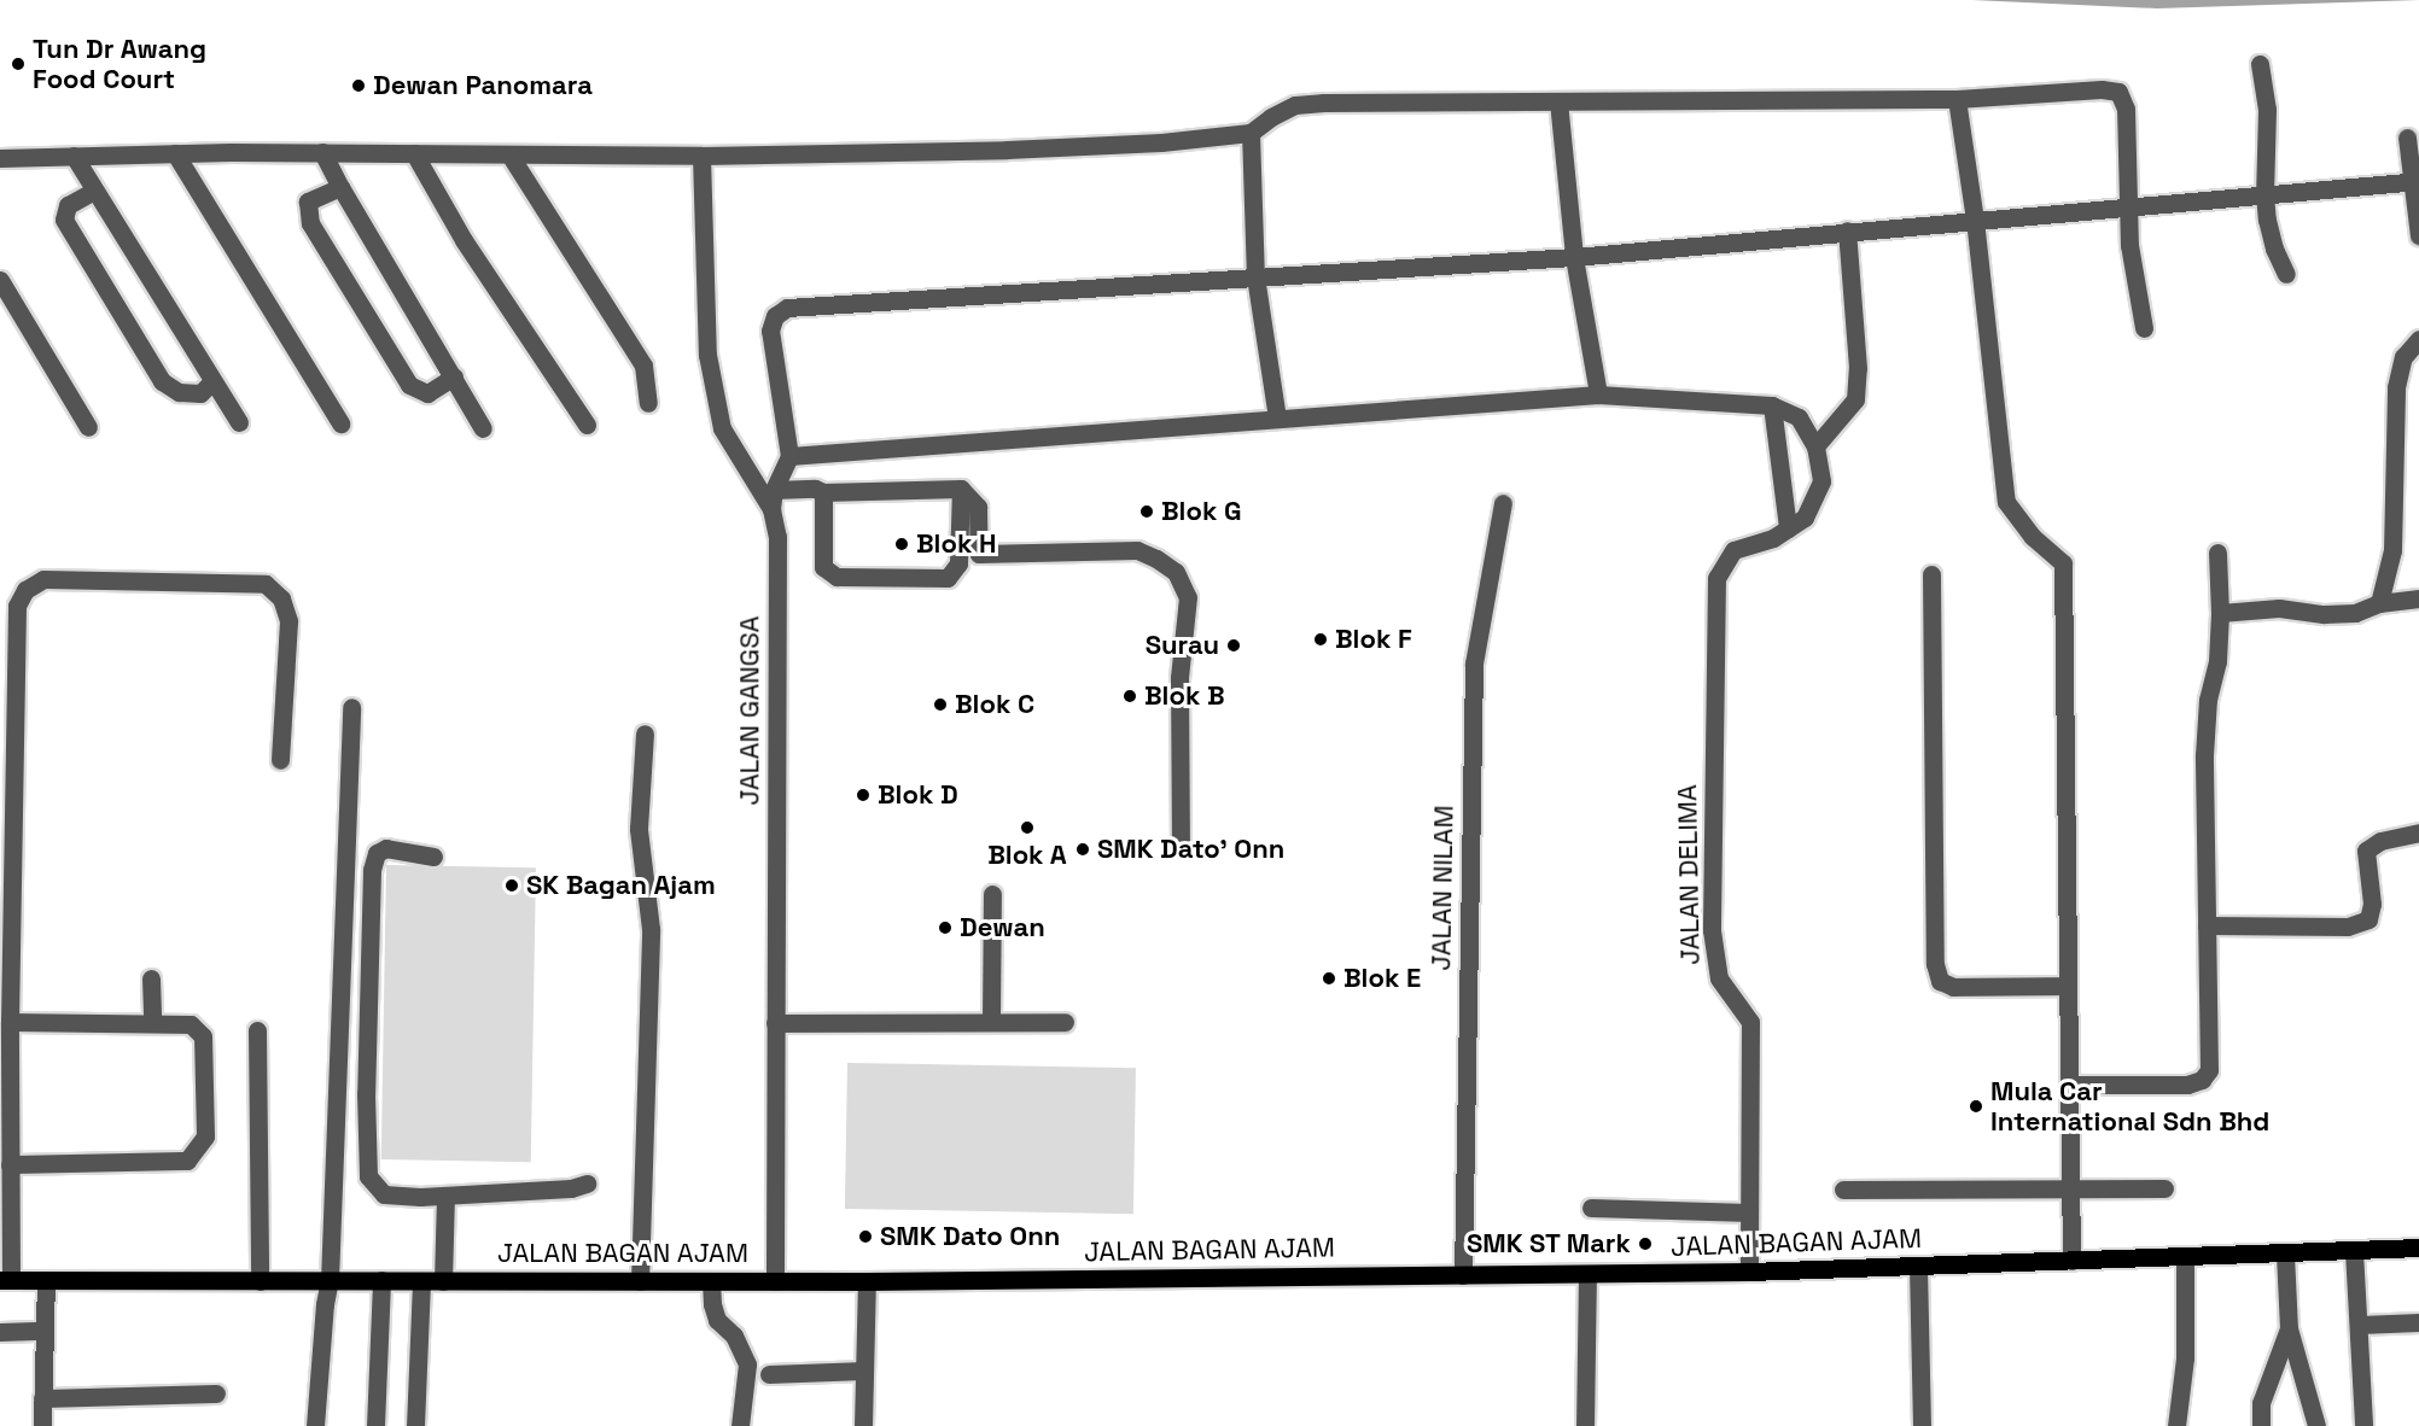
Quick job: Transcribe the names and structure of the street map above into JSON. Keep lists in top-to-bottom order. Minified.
{"streets":{"main road":["JALAN BAGAN AJAM"],"street":["JALAN GANGSA","JALAN DELIMA","JALAN NILAM"]},"crossings":[["JALAN GANGSA","JALAN BAGAN AJAM"],["JALAN DELIMA","JALAN BAGAN AJAM"],["JALAN NILAM","JALAN BAGAN AJAM"]],"places":["Tun Dr Awang Food Court","Dewan Panomara","Blok G","Blok H","Blok F","Surau","Blok B","Blok C","Blok D","Blok A","SMK Dato' Onn","SK Bagan Ajam","Dewan","Blok E","Mula Car International Sdn Bhd","SMK Dato Onn","SMK ST Mark"]}
